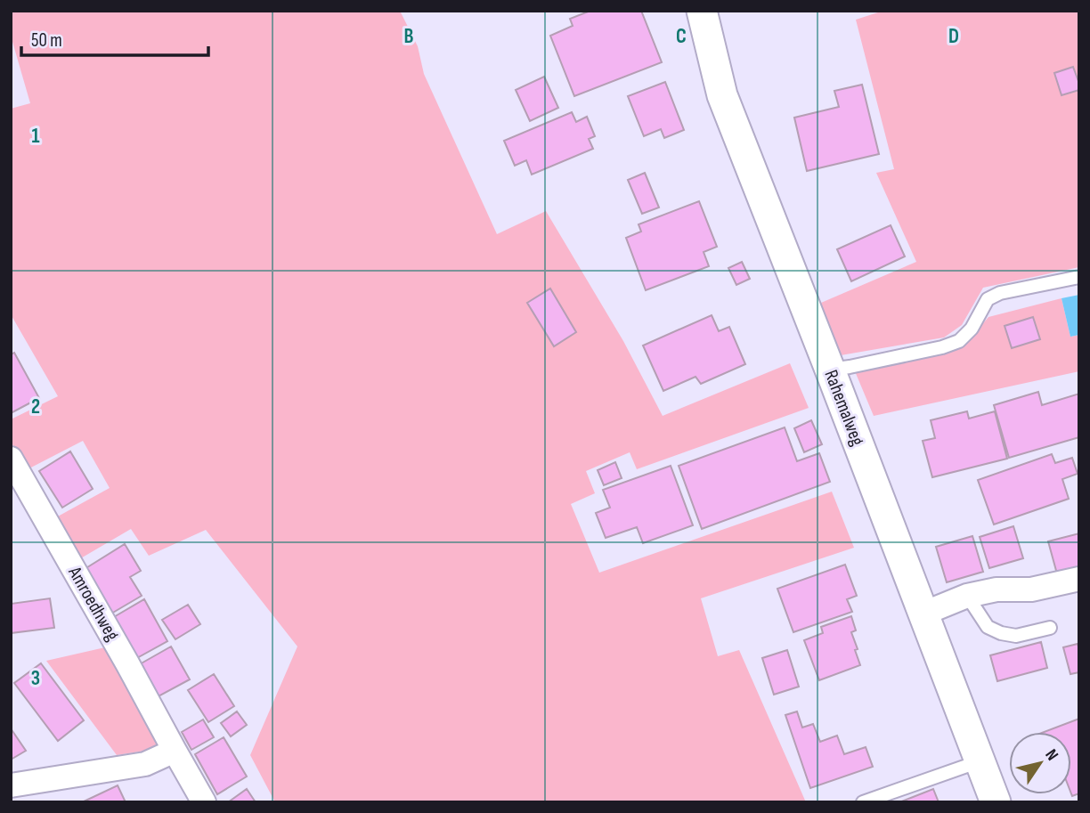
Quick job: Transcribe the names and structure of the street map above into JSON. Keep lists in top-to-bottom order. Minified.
{"streets":{"street":["Rahemalweg","Amroedhweg"]},"scale_bar":"50 m","north":"top right","grid":{"columns":["B","C","D"],"rows":["1","2","3"]}}
